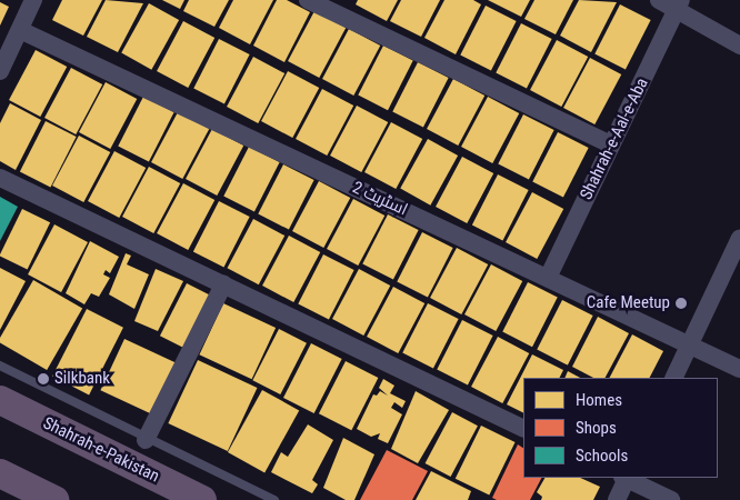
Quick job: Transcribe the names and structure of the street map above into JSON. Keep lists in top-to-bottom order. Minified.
{"streets":{"highway":["Shahrah-e-Pakistan"],"street":["Shahrah-e-Aal-e-Aba","اسٹریٹ 2"]},"crossings":[["Shahrah-e-Aal-e-Aba","اسٹریٹ 2"]],"places":["Cafe Meetup","Silkbank"],"legend":["Homes","Shops","Schools"]}
